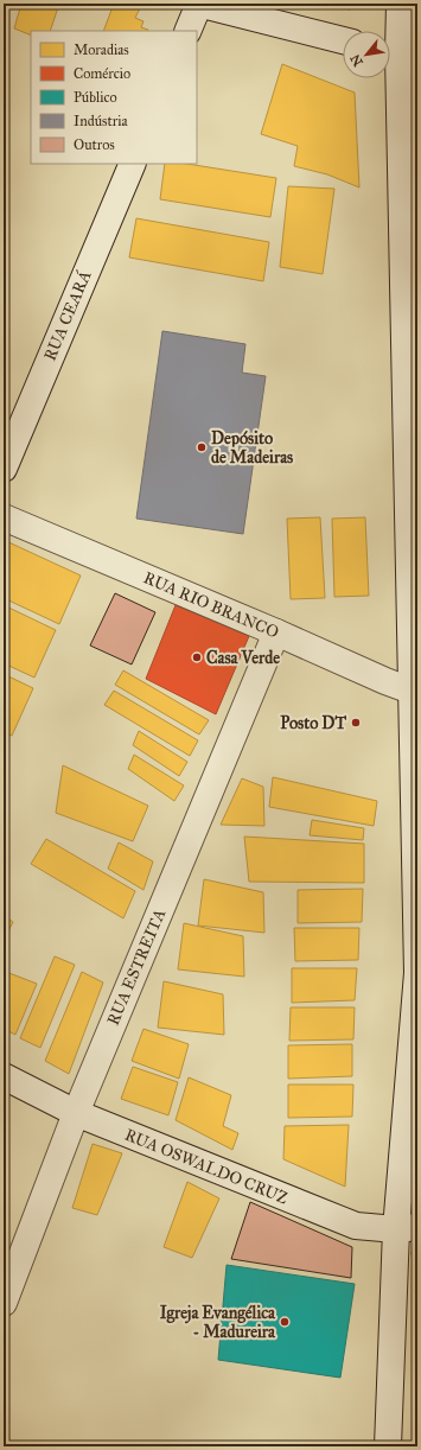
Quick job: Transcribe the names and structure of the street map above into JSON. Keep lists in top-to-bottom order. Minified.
{"streets":{"street":["RUA CEARÁ","RUA RIO BRANCO","RUA ESTREITA","RUA OSWALDO CRUZ"]},"crossings":[["RUA RIO BRANCO","RUA ESTREITA"],["RUA ESTREITA","RUA OSWALDO CRUZ"]],"places":["Depósito de Madeiras","Casa Verde","Posto DT","Igreja Evangélica - Madureira"],"legend":["Moradias","Comércio","Público","Indústria","Outros"],"north":"bottom left"}
